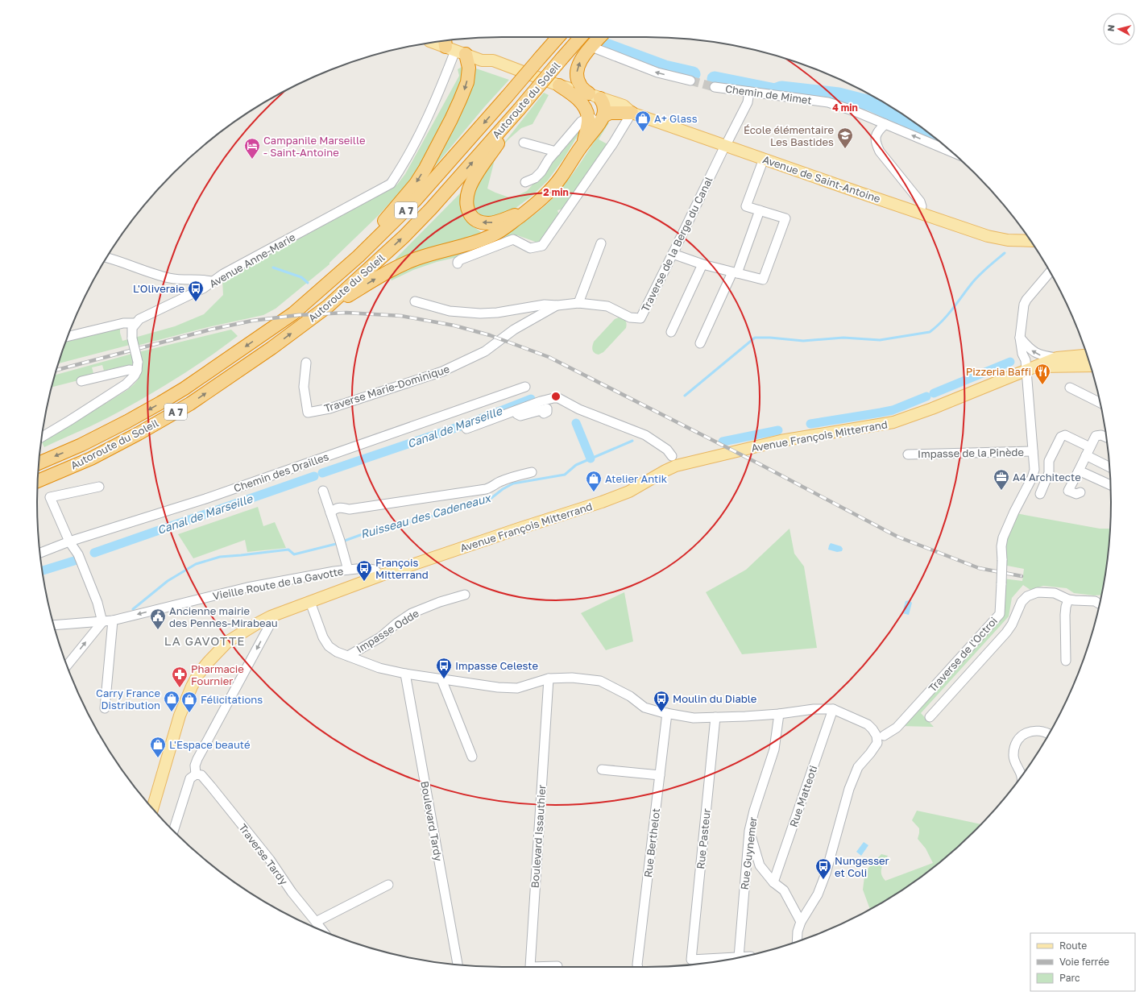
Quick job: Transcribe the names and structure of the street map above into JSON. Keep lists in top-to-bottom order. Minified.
{"streets":{"highway":["Autoroute du Soleil","A 7"],"main road":["Avenue de Saint-Antoine","Avenue François Mitterrand"],"street":["Chemin de Mimet","Traverse de la Berge du Canal","Avenue Anne-Marie","Traverse Marie-Dominique","Impasse de la Pinède","Chemin des Drailles","Vieille Route de la Gavotte","Impasse Odde","Traverse de l'Octroi","Rue Matteoti","Boulevard Tardy","Boulevard Issauthier","Rue Pasteur","Rue Berthelot","Rue Guynemer","Traverse Tardy"]},"crossings":[["Chemin de Mimet","Traverse de la Berge du Canal"],["Avenue de Saint-Antoine","Traverse de la Berge du Canal"],["Avenue de Saint-Antoine","Avenue Anne-Marie"],["Traverse de la Berge du Canal","Traverse Marie-Dominique"],["Avenue François Mitterrand","Vieille Route de la Gavotte"],["Avenue François Mitterrand","Traverse de l'Octroi"],["Impasse de la Pinède","Traverse de l'Octroi"],["Rue Pasteur","Rue Guynemer"]],"one_way":["Vieille Route de la Gavotte"],"districts":["LA GAVOTTE"],"water":["Canal de Marseille","Ruisseau des Cadeneaux"],"places":{"shop":["A+ Glass","Atelier Antik","Carry France Distribution","Félicitations","L'Espace beauté"],"school or university":["École élémentaire Les Bastides"],"hotel":["Campanile Marseille - Saint-Antoine"],"bus stop":["L'Oliveraie","François Mitterrand","Impasse Celeste","Moulin du Diable","Nungesser et Coli"],"restaurant":["Pizzeria Baffi"],"office":["A4 Architecte"],"public building":["Ancienne mairie des Pennes-Mirabeau"],"pharmacy":["Pharmacie Fournier"]},"legend":["Route","Voie ferrée","Parc"],"north":"left","rings":["4 min","2 min"]}
